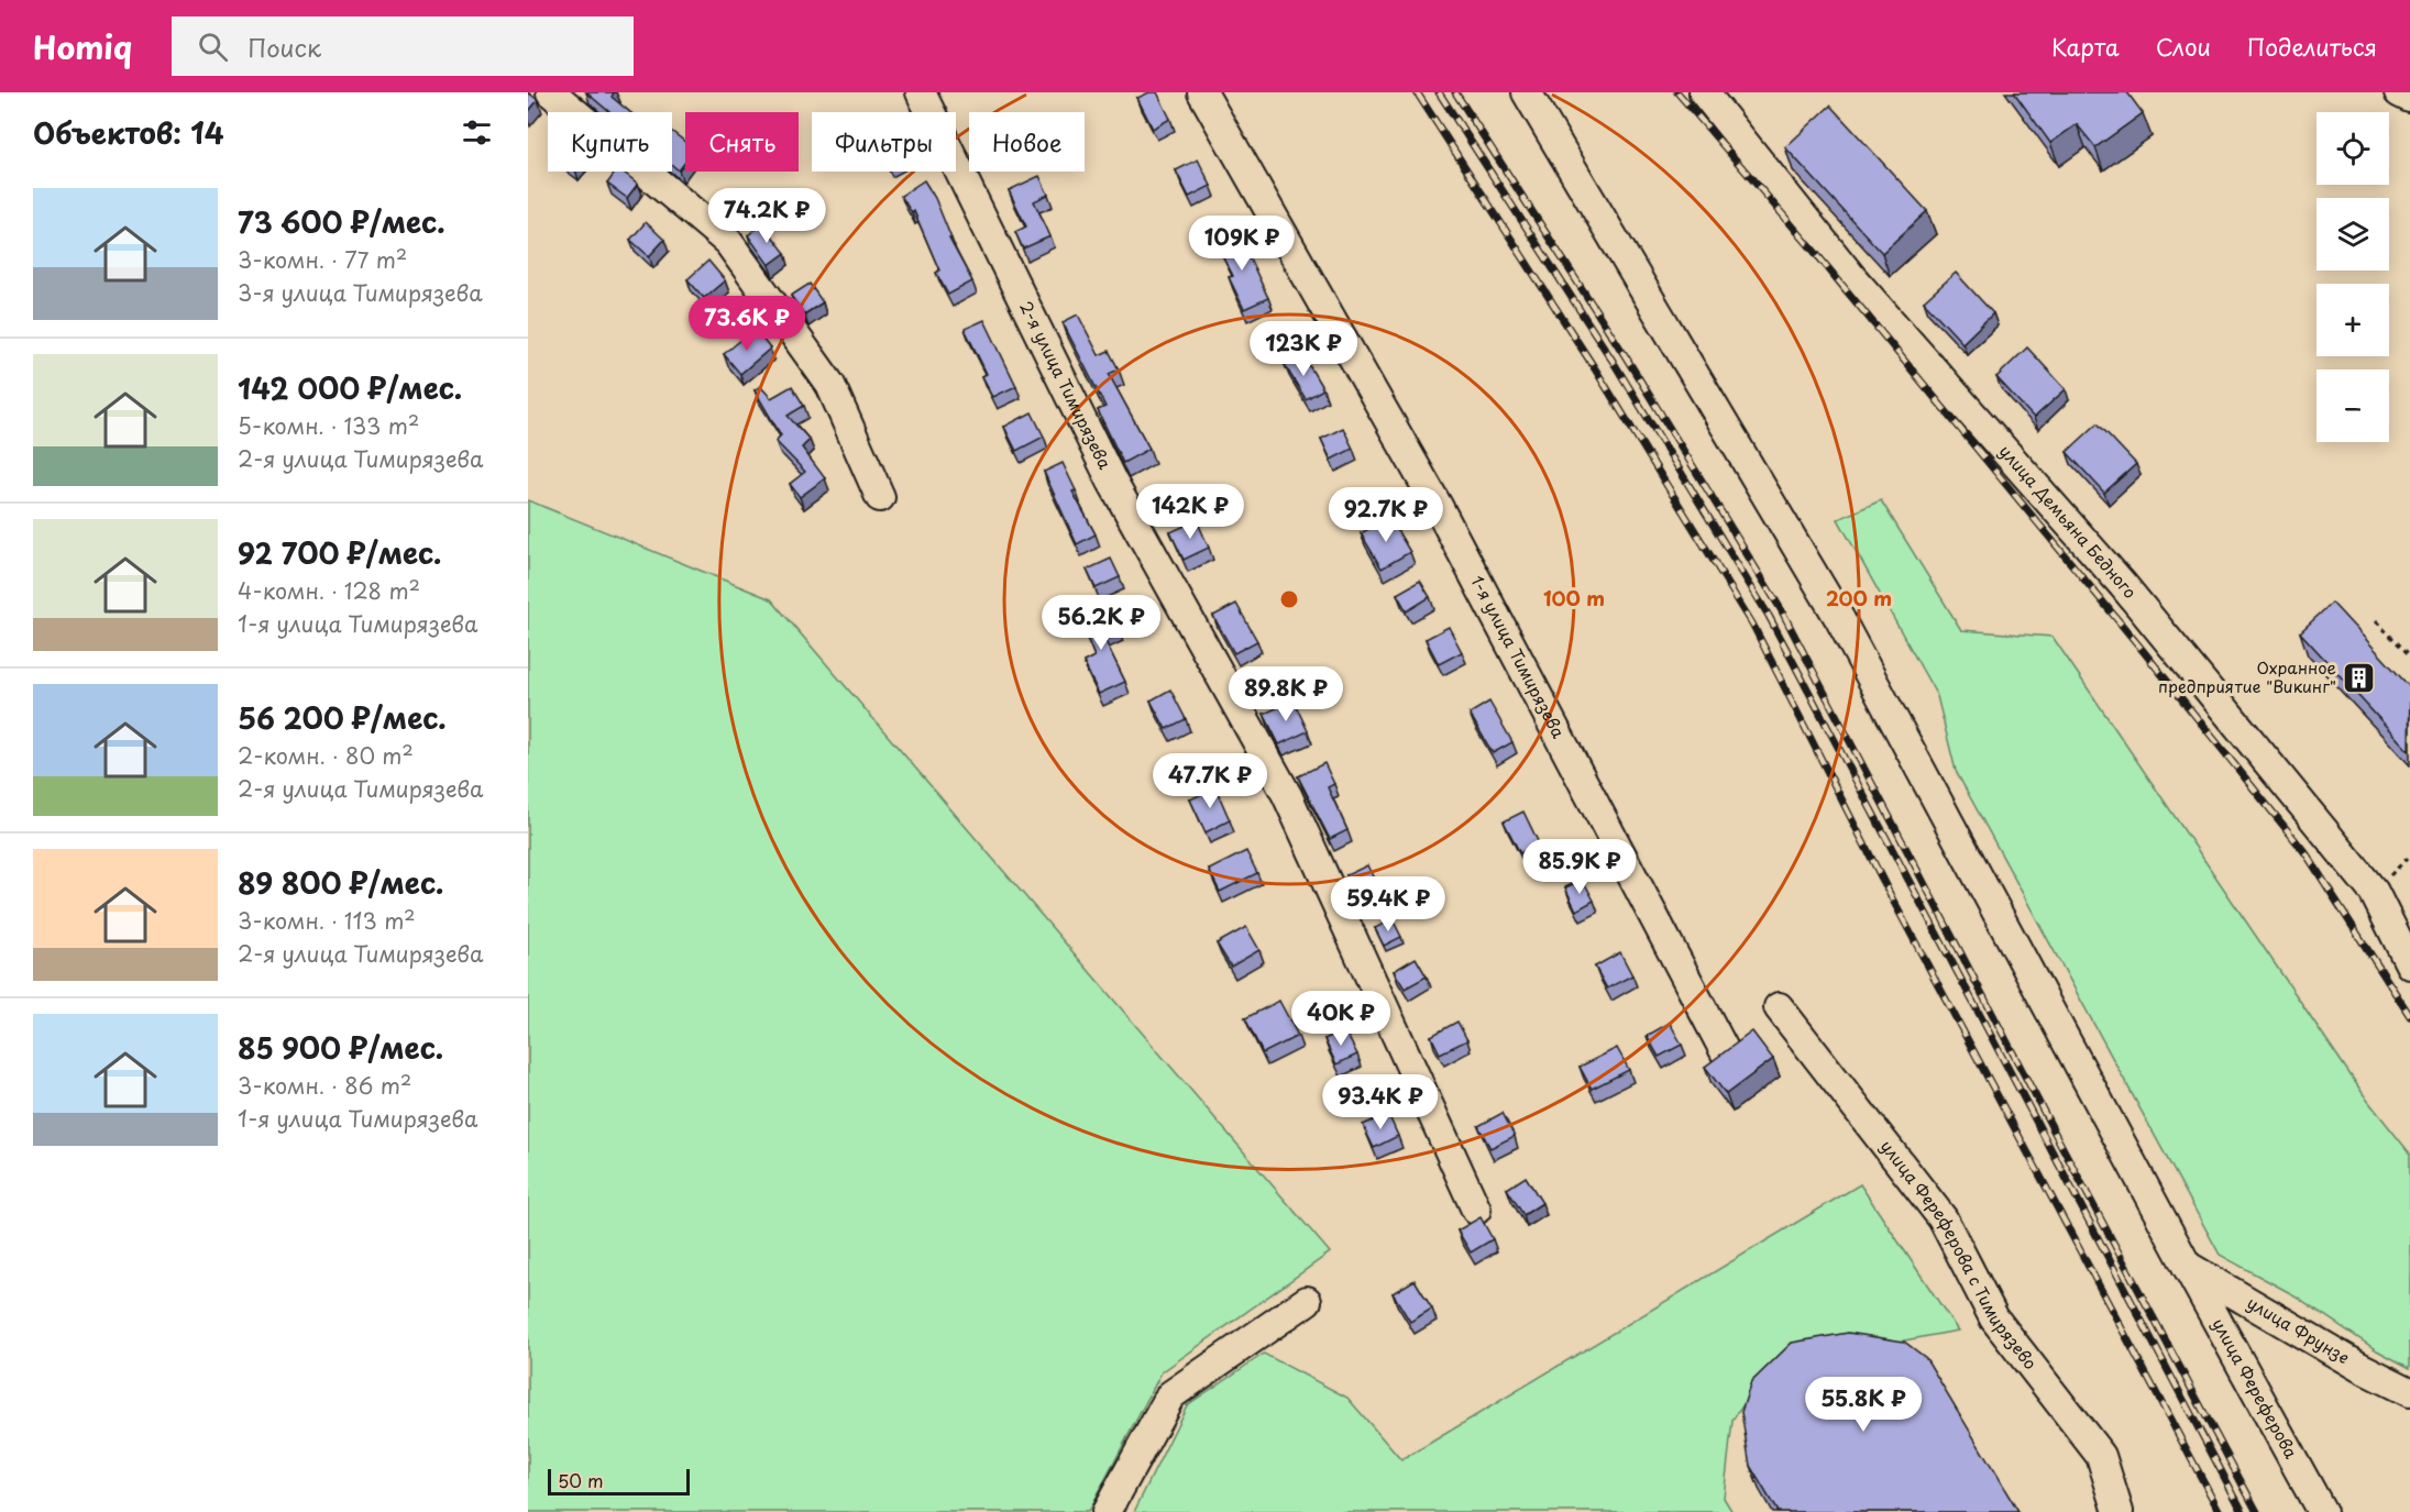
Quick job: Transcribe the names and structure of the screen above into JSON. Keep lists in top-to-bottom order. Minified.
{"streets":{"street":["2-я улица Тимирязева","улица Демьяна Бедного","1-я улица Тимирязева","улица Фереферова с Тимирязево","улица Фрунзе","улица Фереферова"]},"crossings":[["улица Фрунзе","улица Фереферова"]],"places":{"building":["Охранное предприятие \"Викинг\""]},"scale_bar":"50 m","page":{"header":"Homiq","search":"Поиск","nav":["Карта","Слои","Поделиться"],"heading":"Объектов: 14","map_buttons":["+","−"],"chip":["Купить","Снять","Фильтры","Новое"],"list":[{"name":"73 600 ₽/мес.","note":"3-комн. · 77 m² · 3-я улица Тимирязева"},{"name":"142 000 ₽/мес.","note":"5-комн. · 133 m² · 2-я улица Тимирязева"},{"name":"92 700 ₽/мес.","note":"4-комн. · 128 m² · 1-я улица Тимирязева"},{"name":"56 200 ₽/мес.","note":"2-комн. · 80 m² · 2-я улица Тимирязева"},{"name":"89 800 ₽/мес.","note":"3-комн. · 113 m² · 2-я улица Тимирязева"},{"name":"85 900 ₽/мес.","note":"3-комн. · 86 m² · 1-я улица Тимирязева"}],"price":["74.2K ₽","109K ₽","73.6K ₽","123K ₽","142K ₽","92.7K ₽","56.2K ₽","89.8K ₽","47.7K ₽","85.9K ₽","59.4K ₽","40K ₽","93.4K ₽","55.8K ₽"],"scale":"50 m"},"rings":["100 m","200 m"]}
